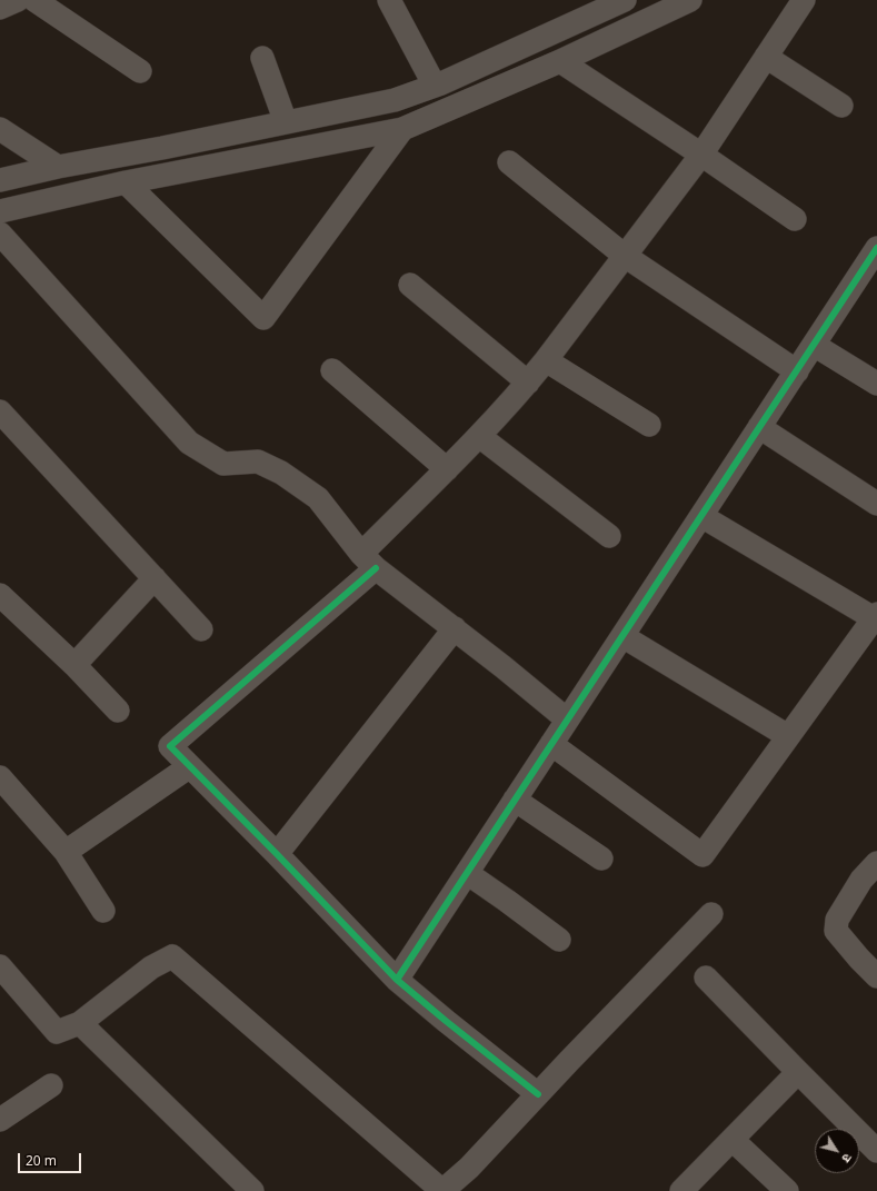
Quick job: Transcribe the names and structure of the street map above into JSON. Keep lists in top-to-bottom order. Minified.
{"scale_bar":"20 m","north":"bottom right"}
